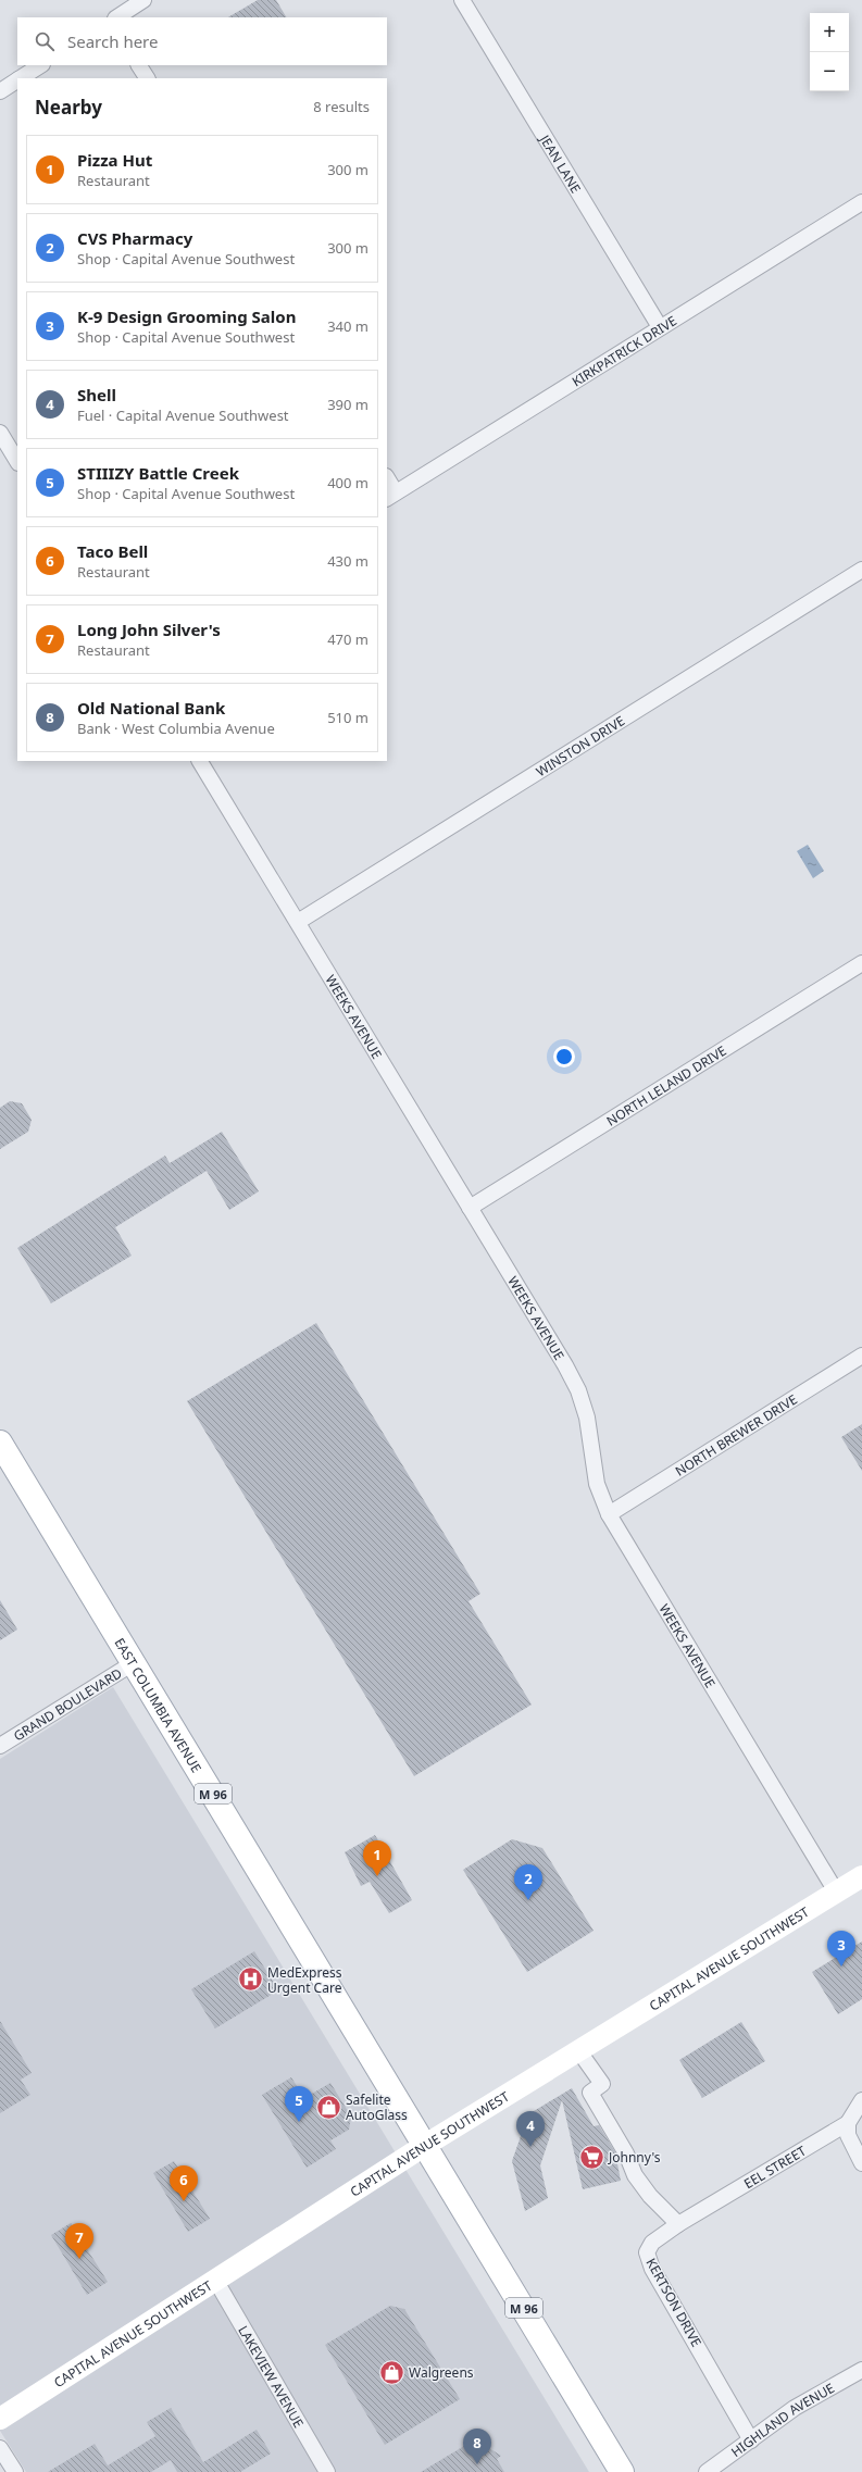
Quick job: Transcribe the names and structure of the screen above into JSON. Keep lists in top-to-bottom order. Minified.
{"streets":{"main road":["EAST COLUMBIA AVENUE","M 96","CAPITAL AVENUE SOUTHWEST"],"street":["JEAN LANE","KIRKPATRICK DRIVE","WINSTON DRIVE","WEEKS AVENUE","NORTH LELAND DRIVE","NORTH BREWER DRIVE","GRAND BOULEVARD","EEL STREET","KERTSON DRIVE","LAKEVIEW AVENUE","HIGHLAND AVENUE"]},"crossings":[["JEAN LANE","KIRKPATRICK DRIVE"],["WINSTON DRIVE","WEEKS AVENUE"],["WEEKS AVENUE","NORTH LELAND DRIVE"],["WEEKS AVENUE","NORTH BREWER DRIVE"],["WEEKS AVENUE","CAPITAL AVENUE SOUTHWEST"],["GRAND BOULEVARD","EAST COLUMBIA AVENUE"],["EAST COLUMBIA AVENUE","M 96"],["EAST COLUMBIA AVENUE","CAPITAL AVENUE SOUTHWEST"],["M 96","CAPITAL AVENUE SOUTHWEST"],["CAPITAL AVENUE SOUTHWEST","LAKEVIEW AVENUE"],["EEL STREET","KERTSON DRIVE"],["KERTSON DRIVE","HIGHLAND AVENUE"]],"places":{"hospital":["MedExpress Urgent Care"],"shop":["Safelite AutoGlass","Walgreens"],"supermarket":["Johnny's"]},"page":{"map_buttons":["+","−"],"search":"Search here","heading":["Nearby","8 results"],"list":[{"mark":"1","name":"Pizza Hut","note":"Restaurant","value":"300 m"},{"mark":"2","name":"CVS Pharmacy","note":"Shop · Capital Avenue Southwest","value":"300 m"},{"mark":"3","name":"K-9 Design Grooming Salon","note":"Shop · Capital Avenue Southwest","value":"340 m"},{"mark":"4","name":"Shell","note":"Fuel · Capital Avenue Southwest","value":"390 m"},{"mark":"5","name":"STIIIZY Battle Creek","note":"Shop · Capital Avenue Southwest","value":"400 m"},{"mark":"6","name":"Taco Bell","note":"Restaurant","value":"430 m"},{"mark":"7","name":"Long John Silver's","note":"Restaurant","value":"470 m"},{"mark":"8","name":"Old National Bank","note":"Bank · West Columbia Avenue","value":"510 m"}],"pins":["1","2","3","5","4","6","7","8"]}}
